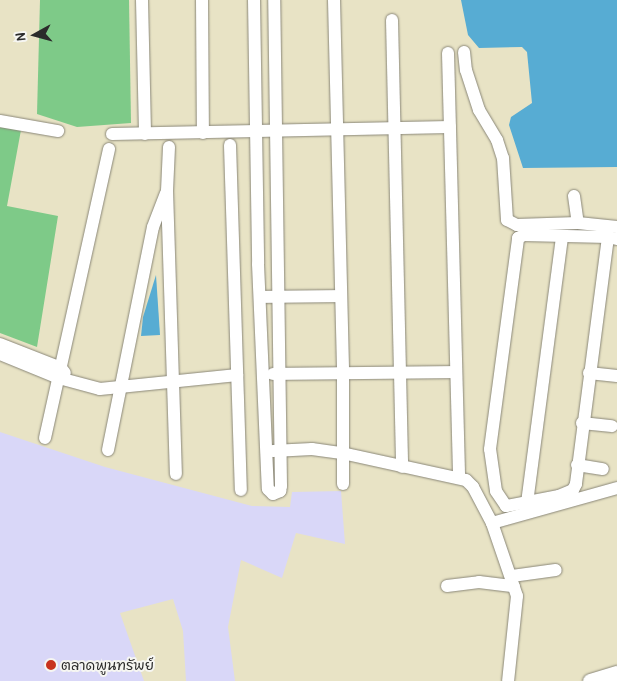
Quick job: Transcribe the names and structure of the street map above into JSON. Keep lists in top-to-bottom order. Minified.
{"places":["ตลาดพูนทรัพย์"],"north":"left"}
